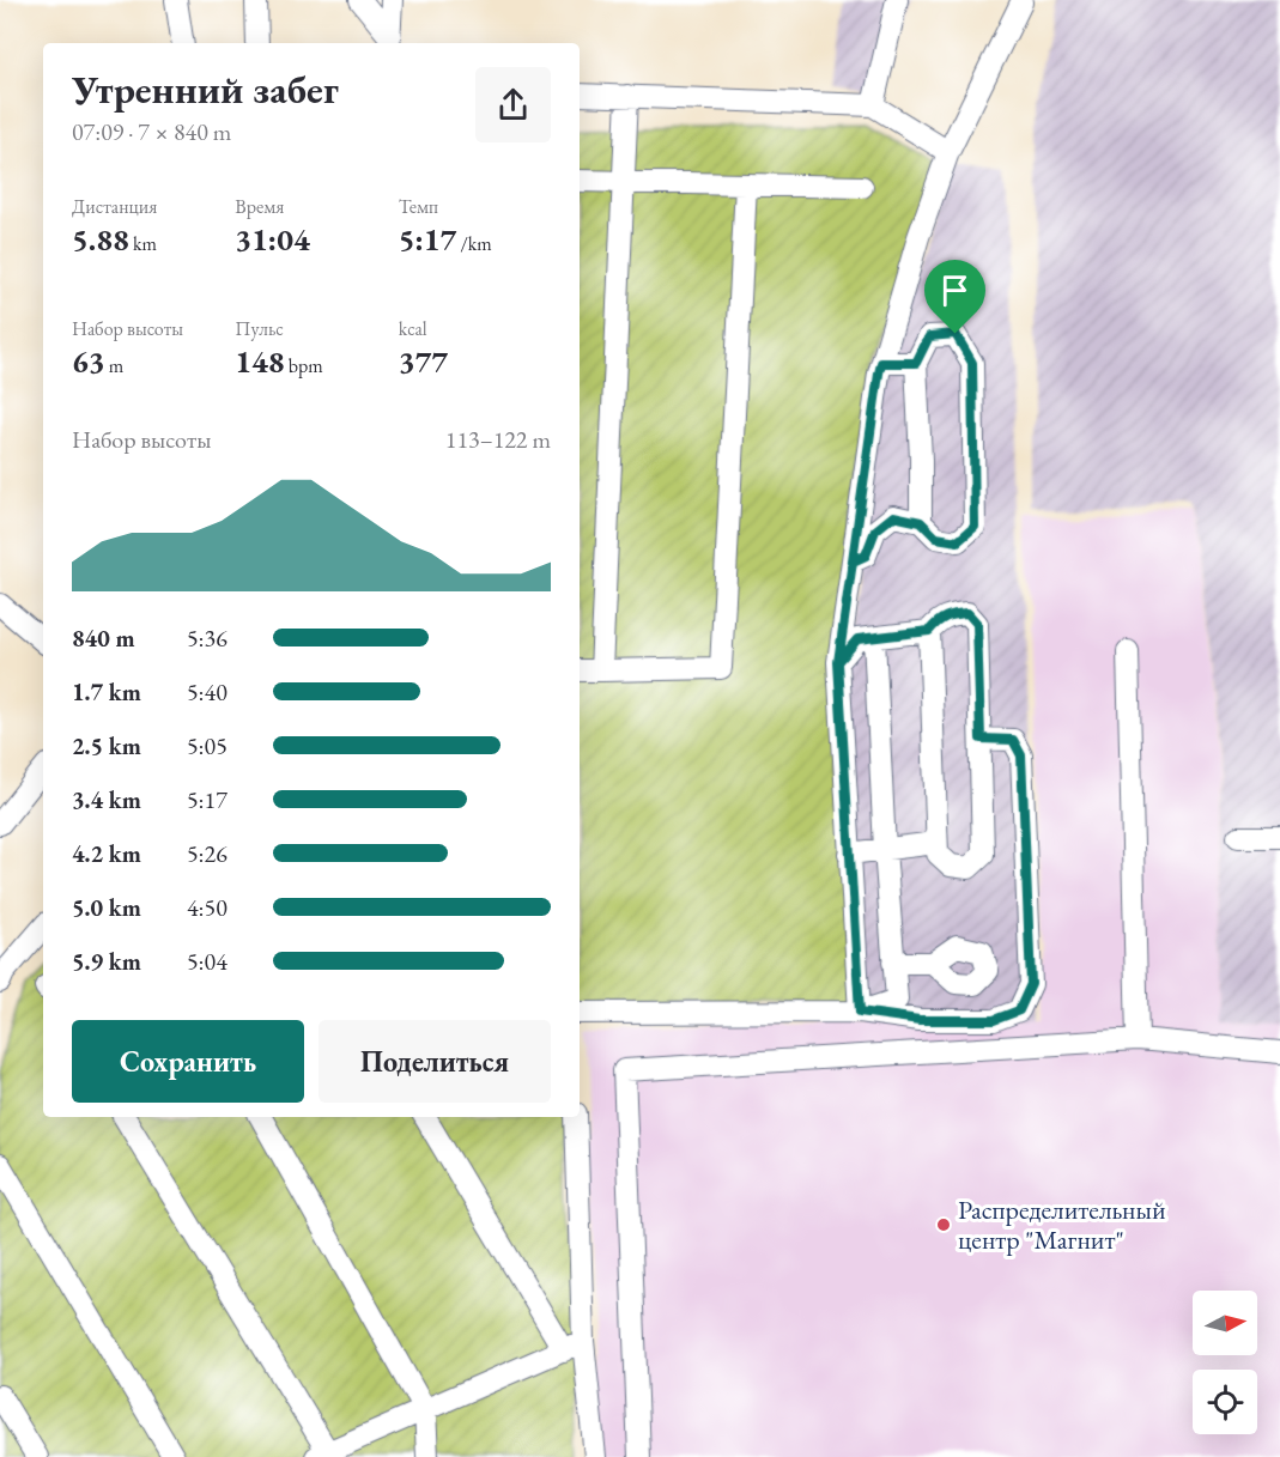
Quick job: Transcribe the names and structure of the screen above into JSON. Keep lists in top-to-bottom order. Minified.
{"places":["Распределительный центр \"Магнит\""],"north":"right","page":{"heading":["Утренний забег","07:09 · 7 × 840 m"],"stats":[["Дистанция","5.88 km"],["Время","31:04"],["Темп","5:17 /km"],["Набор высоты","63 m"],["Пульс","148 bpm"],["kcal","377"]],"chart":["Набор высоты","113–122 m"],"list":[{"name":"840 m","note":"5:36"},{"name":"1.7 km","note":"5:40"},{"name":"2.5 km","note":"5:05"},{"name":"3.4 km","note":"5:17"},{"name":"4.2 km","note":"5:26"},{"name":"5.0 km","note":"4:50"},{"name":"5.9 km","note":"5:04"}],"buttons":["Сохранить","Поделиться"]}}
